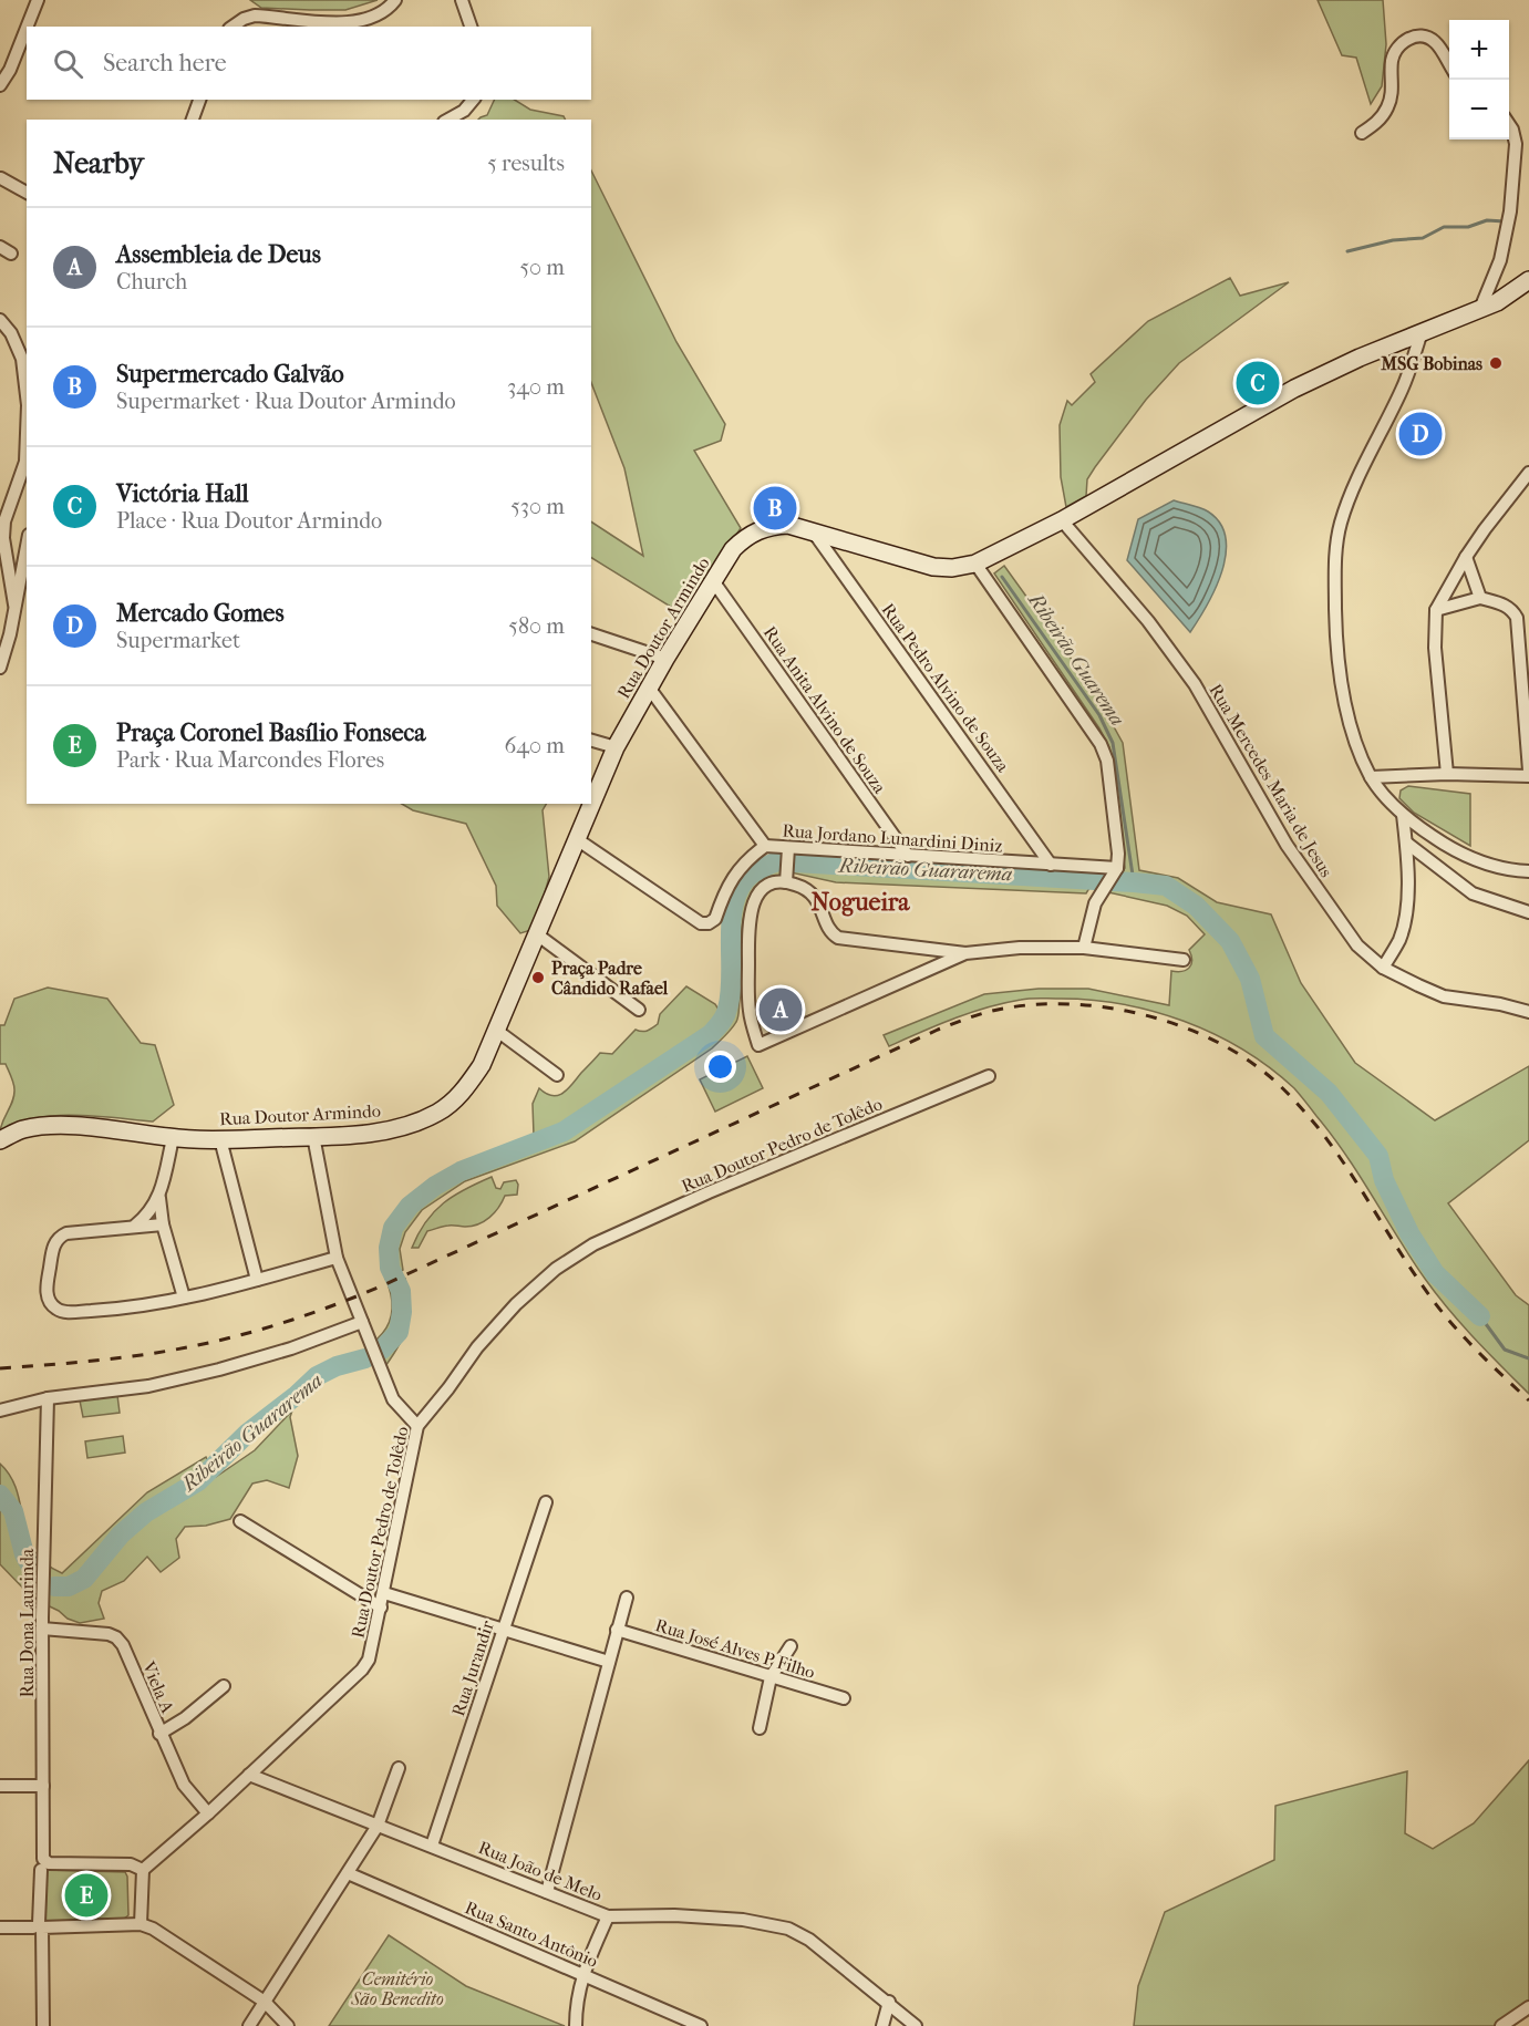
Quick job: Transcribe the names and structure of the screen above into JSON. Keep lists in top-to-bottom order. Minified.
{"streets":{"street":["Rua Doutor Armindo","Rua Pedro Alvino de Souza","Rua Anita Alvino de Souza","Rua Mercedes Maria de Jesus","Rua Jordano Lunardini Diniz","Rua Doutor Pedro de Tolêdo","Rua Dona Laurinda","Rua José Alves P Filho","Rua Jurandir","Viela A","Rua João de Melo","Rua Santo Antônio"]},"crossings":[["Rua Doutor Armindo","Rua Pedro Alvino de Souza"],["Rua Doutor Armindo","Rua Anita Alvino de Souza"],["Rua Doutor Armindo","Rua Mercedes Maria de Jesus"],["Rua Doutor Armindo","Rua Jordano Lunardini Diniz"],["Rua Pedro Alvino de Souza","Rua Jordano Lunardini Diniz"],["Rua Anita Alvino de Souza","Rua Jordano Lunardini Diniz"],["Rua Doutor Pedro de Tolêdo","Rua Dona Laurinda"],["Rua Doutor Pedro de Tolêdo","Viela A"],["Rua Doutor Pedro de Tolêdo","Rua João de Melo"],["Rua Dona Laurinda","Viela A"],["Rua Jurandir","Rua João de Melo"]],"districts":["Nogueira"],"water":["Ribeirão Guarema","Ribeirão Guararema"],"parks":["Cemitério São Benedito"],"places":["MSG Bobinas","Praça Padre Cândido Rafael"],"page":{"map_buttons":["+","−"],"search":"Search here","heading":["Nearby","5 results"],"list":[{"mark":"A","name":"Assembleia de Deus","note":"Church","value":"50 m"},{"mark":"B","name":"Supermercado Galvão","note":"Supermarket · Rua Doutor Armindo","value":"340 m"},{"mark":"C","name":"Victória Hall","note":"Place · Rua Doutor Armindo","value":"530 m"},{"mark":"D","name":"Mercado Gomes","note":"Supermarket","value":"580 m"},{"mark":"E","name":"Praça Coronel Basílio Fonseca","note":"Park · Rua Marcondes Flores","value":"640 m"}],"pins":["C","D","B","A","E"]}}
